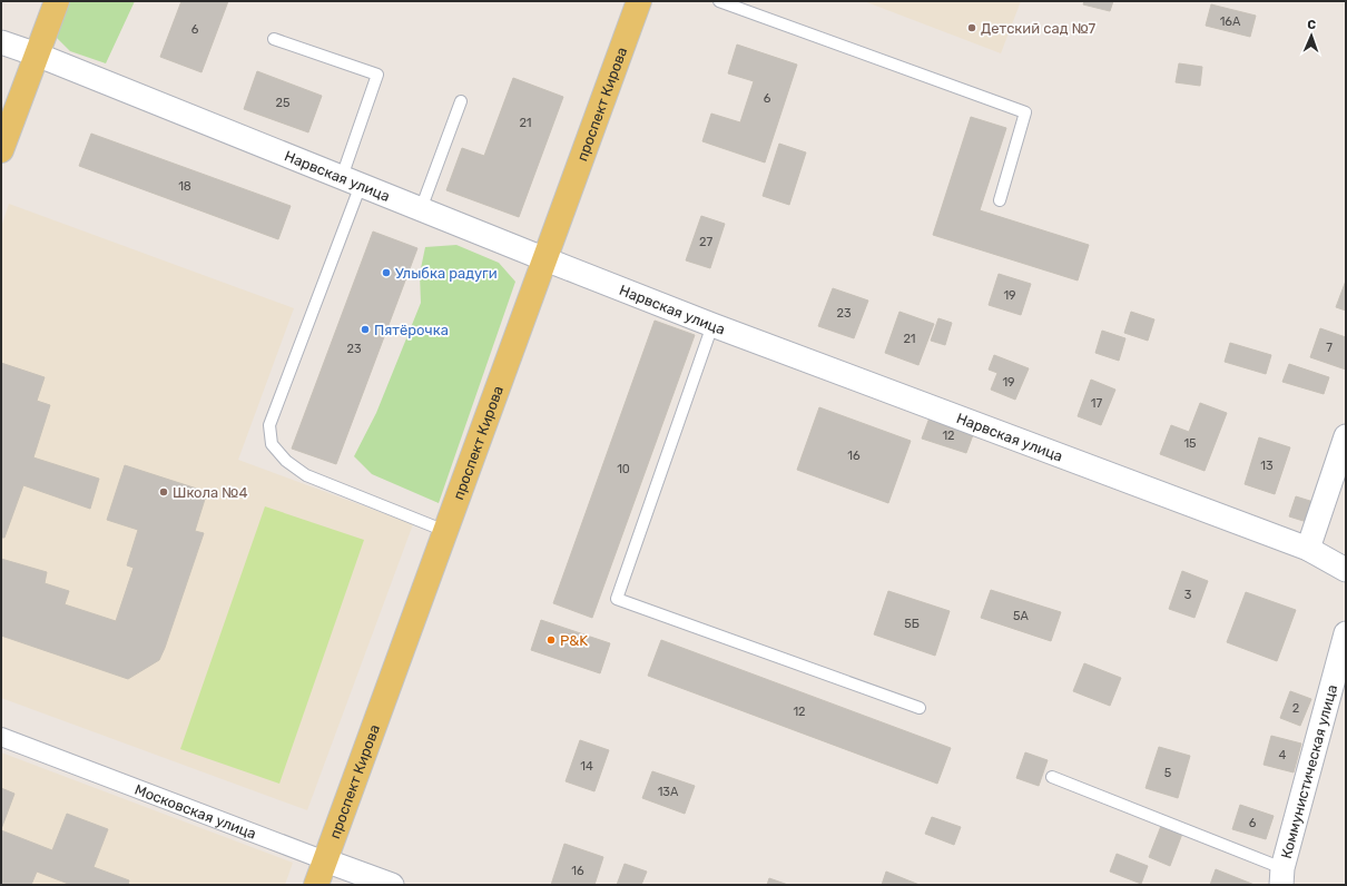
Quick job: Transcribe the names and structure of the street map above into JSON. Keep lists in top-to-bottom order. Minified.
{"streets":{"main road":["проспект Кирова"],"street":["Нарвская улица","Коммунистическая улица","Московская улица"]},"crossings":[["проспект Кирова","Нарвская улица"],["проспект Кирова","Московская улица"]],"places":["Детский сад №7","Улыбка радуги","Пятёрочка","Школа №4","P&K"],"house_numbers":["16А","6","6","25","21","18","27","19","23","21","7","23","19","17","12","15","16","13","10","3","5А","5Б","2","12","4","14","5","13А","6","16"],"north":"top"}
